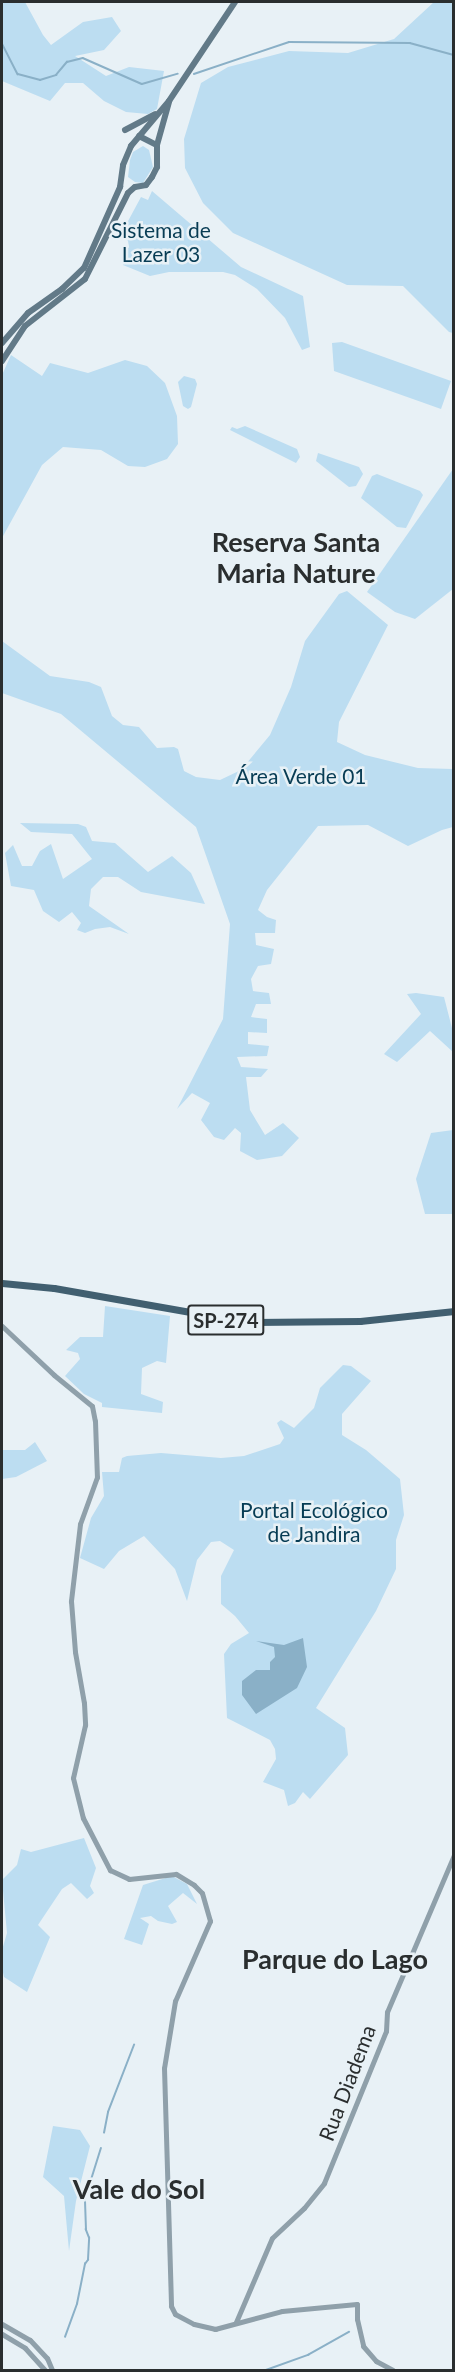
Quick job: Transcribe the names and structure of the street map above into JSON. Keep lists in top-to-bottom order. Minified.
{"streets":{"main road":["SP-274"],"street":["Rua Diadema"]},"districts":["Reserva Santa Maria Nature","Parque do Lago","Vale do Sol"],"parks":["Sistema de Lazer 03","Área Verde 01","Portal Ecológico de Jandira"]}
